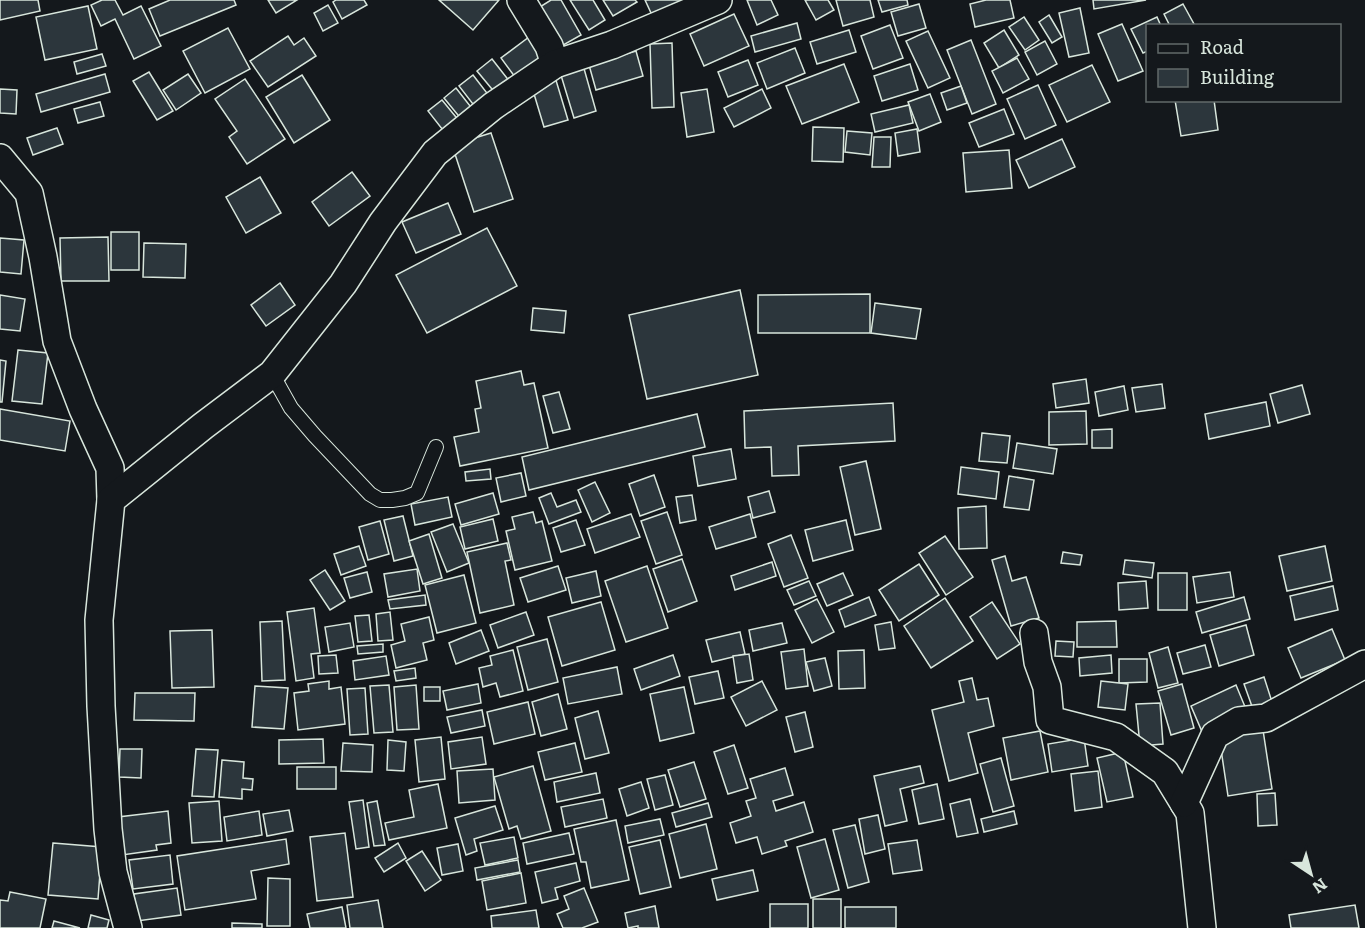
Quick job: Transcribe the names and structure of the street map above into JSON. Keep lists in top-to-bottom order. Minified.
{"legend":["Road","Building"],"north":"bottom right"}
